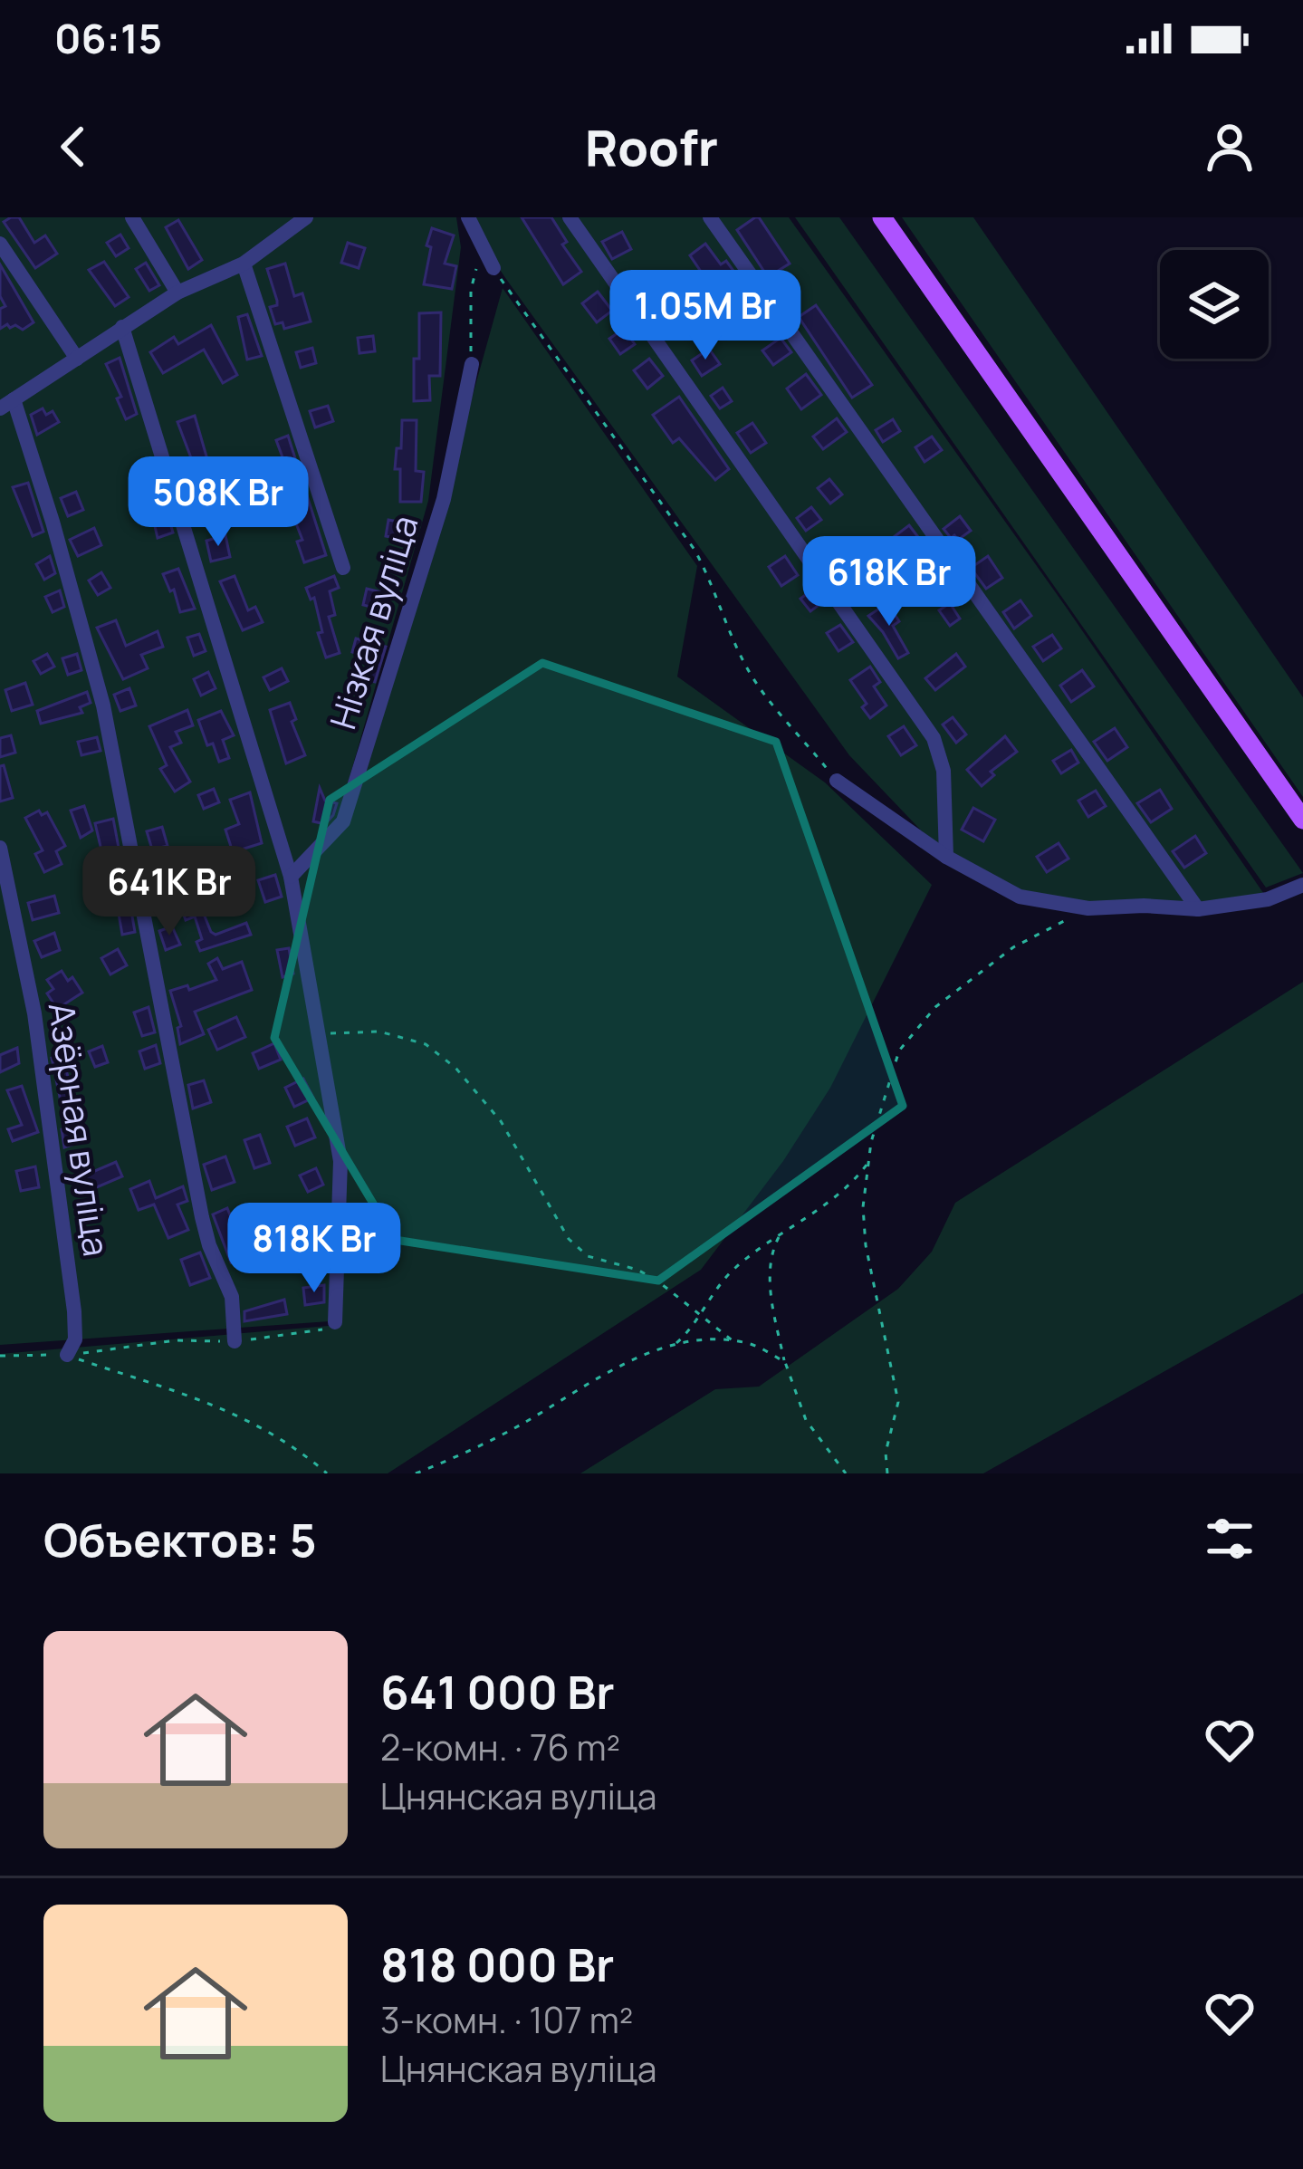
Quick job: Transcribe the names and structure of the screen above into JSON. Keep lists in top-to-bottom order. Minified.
{"streets":{"street":["Нізкая вуліца","Азёрная вуліца"]},"page":{"status":"06:15","header":"Roofr","price":["1.05M Br","508K Br","618K Br","641K Br","818K Br"],"heading":"Объектов: 5","list":[{"name":"641 000 Br","note":"2-комн. · 76 m² · Цнянская вуліца"},{"name":"818 000 Br","note":"3-комн. · 107 m² · Цнянская вуліца"}]}}
